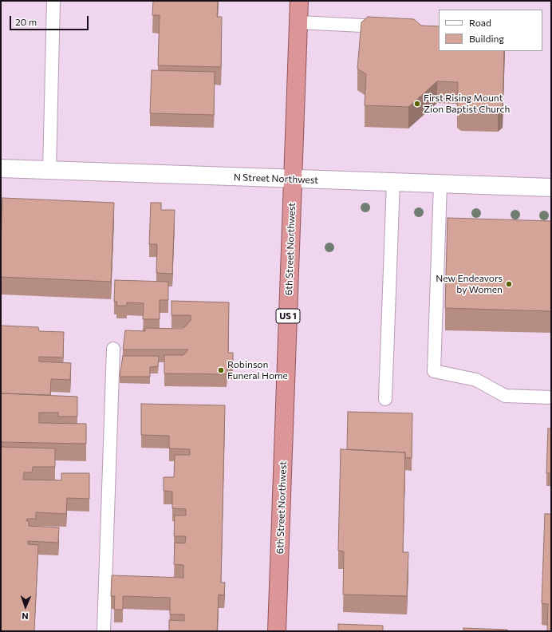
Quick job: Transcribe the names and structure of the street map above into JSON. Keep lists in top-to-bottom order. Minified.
{"streets":{"highway":["6th Street Northwest","US 1"],"street":["N Street Northwest"]},"crossings":[["N Street Northwest","6th Street Northwest"]],"places":["First Rising Mount Zion Baptist Church","New Endeavors by Women","Robinson Funeral Home"],"legend":["Road","Building"],"scale_bar":"20 m","north":"bottom"}
